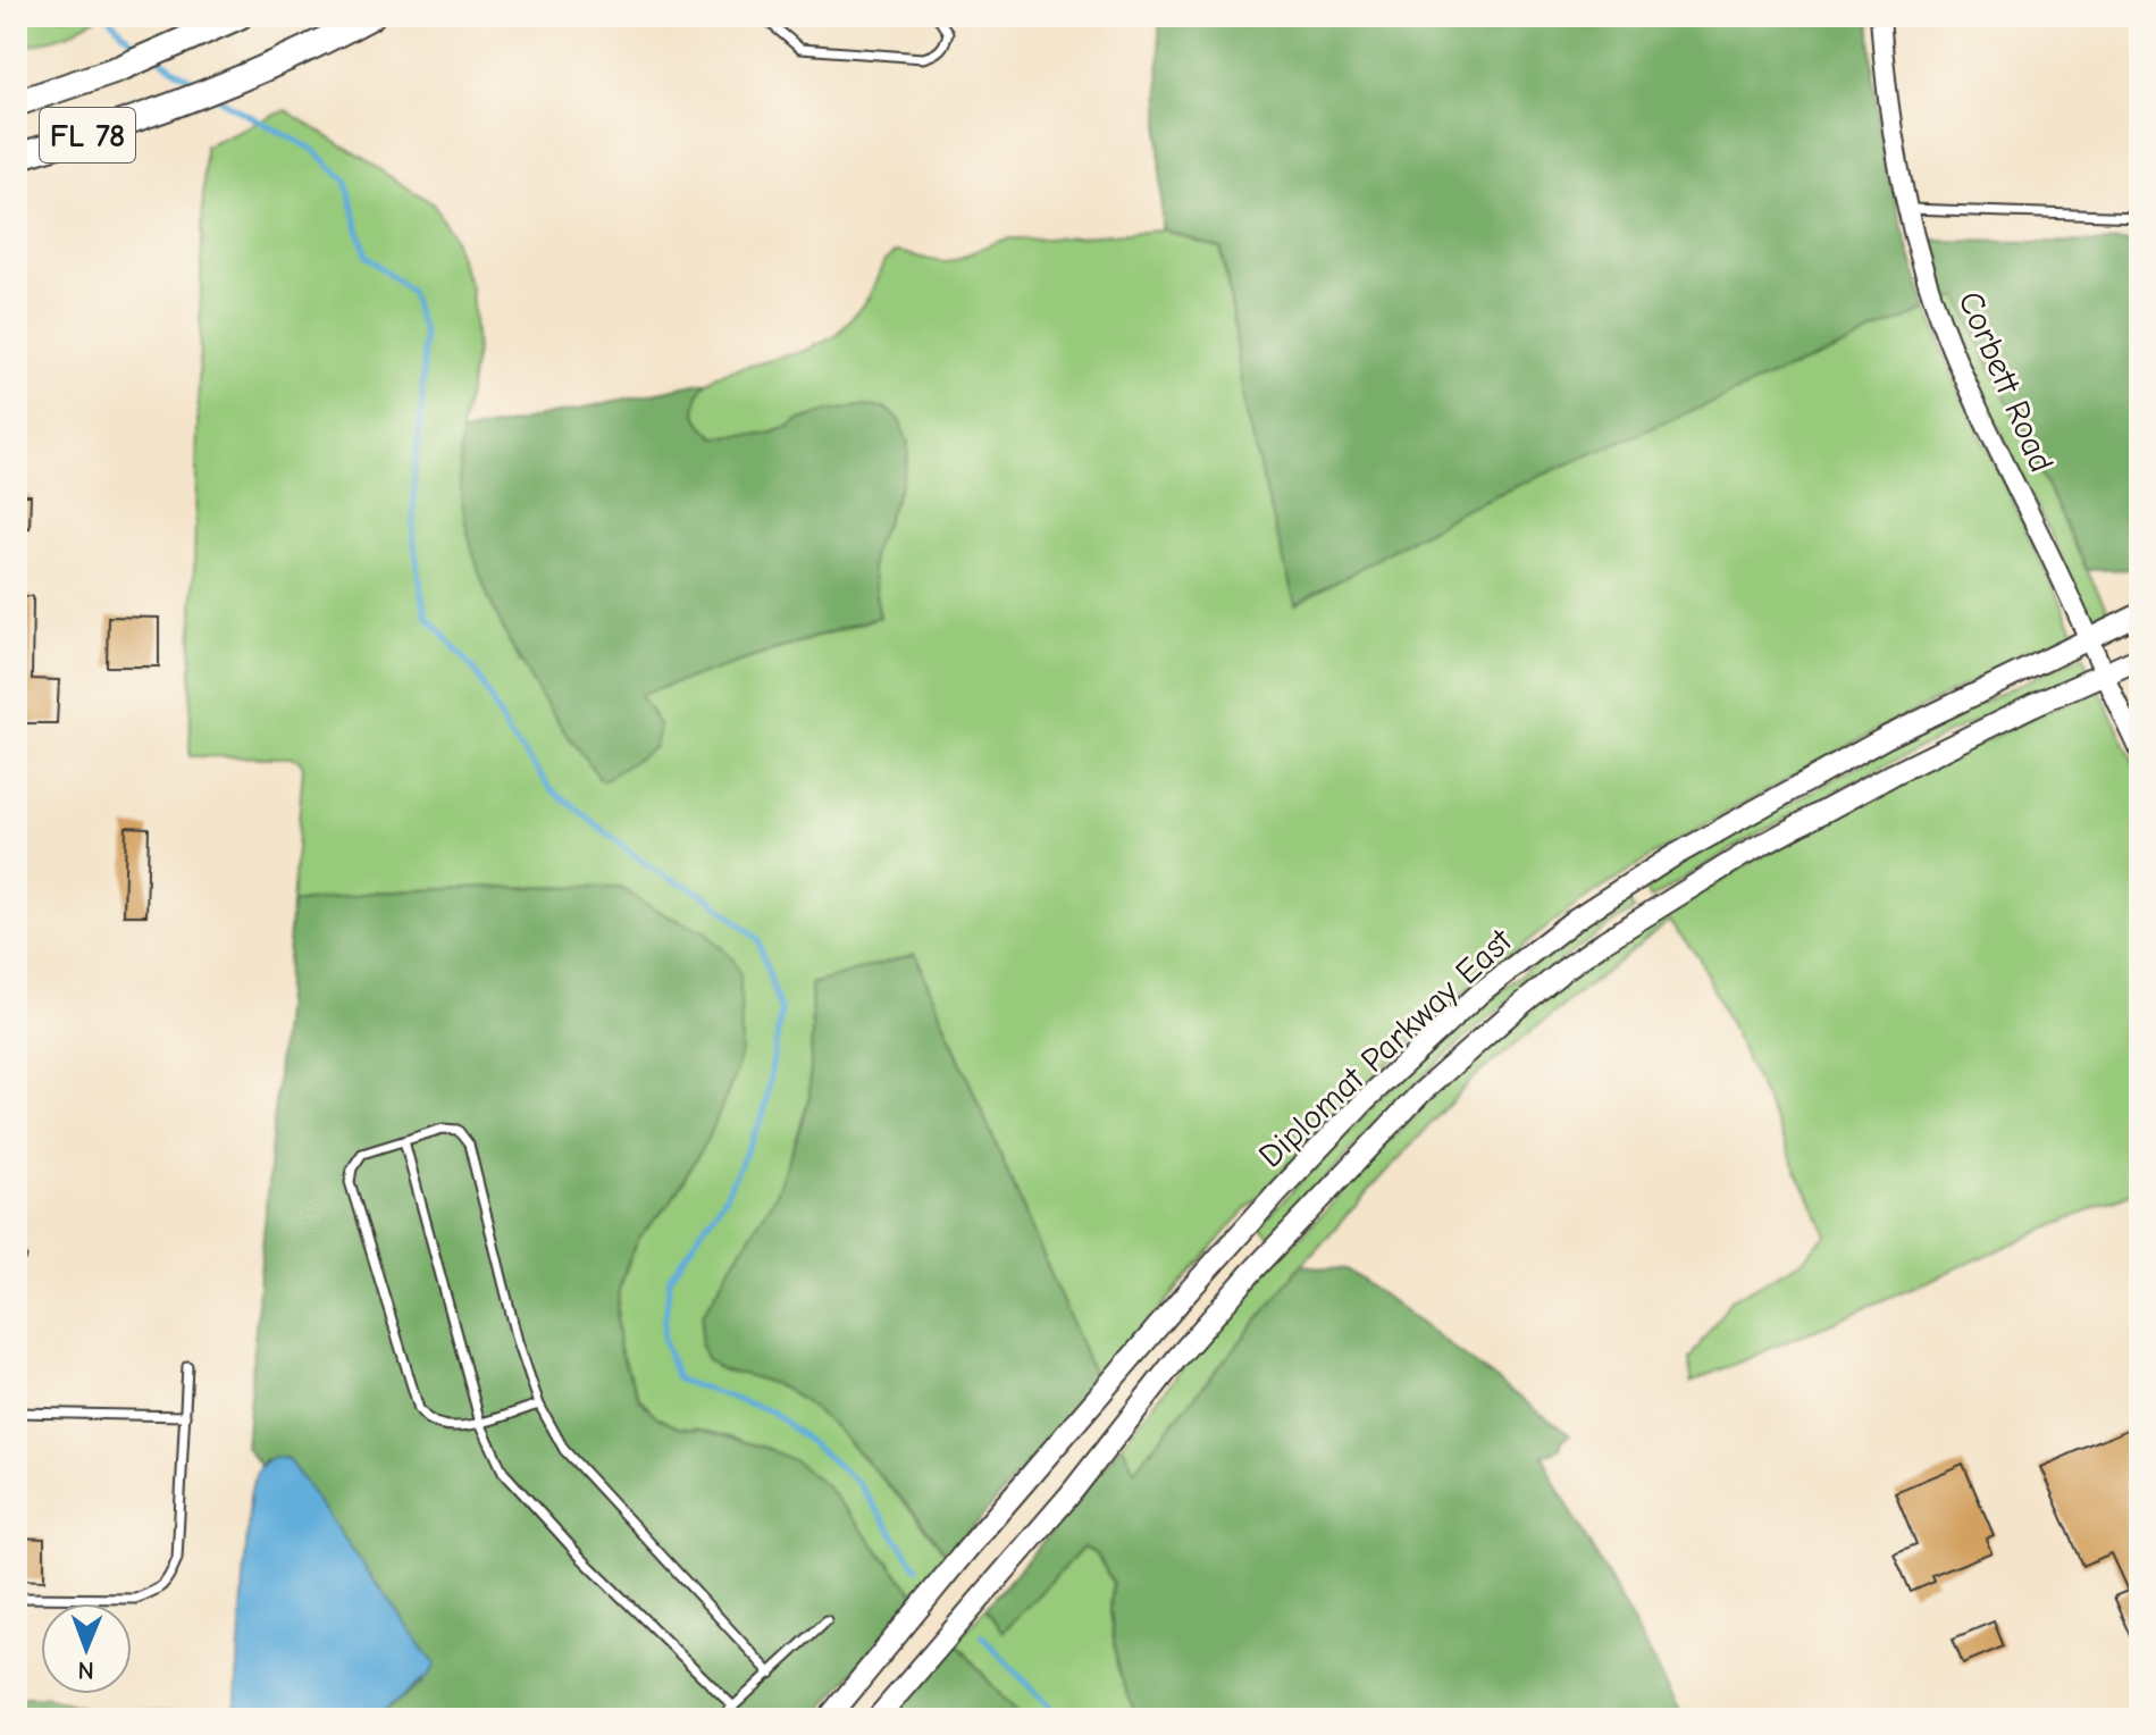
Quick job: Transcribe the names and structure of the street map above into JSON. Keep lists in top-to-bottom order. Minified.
{"streets":{"main road":["FL 78","Diplomat Parkway East"],"street":["Corbett Road"]},"crossings":[["Corbett Road","Diplomat Parkway East"]],"north":"bottom"}
